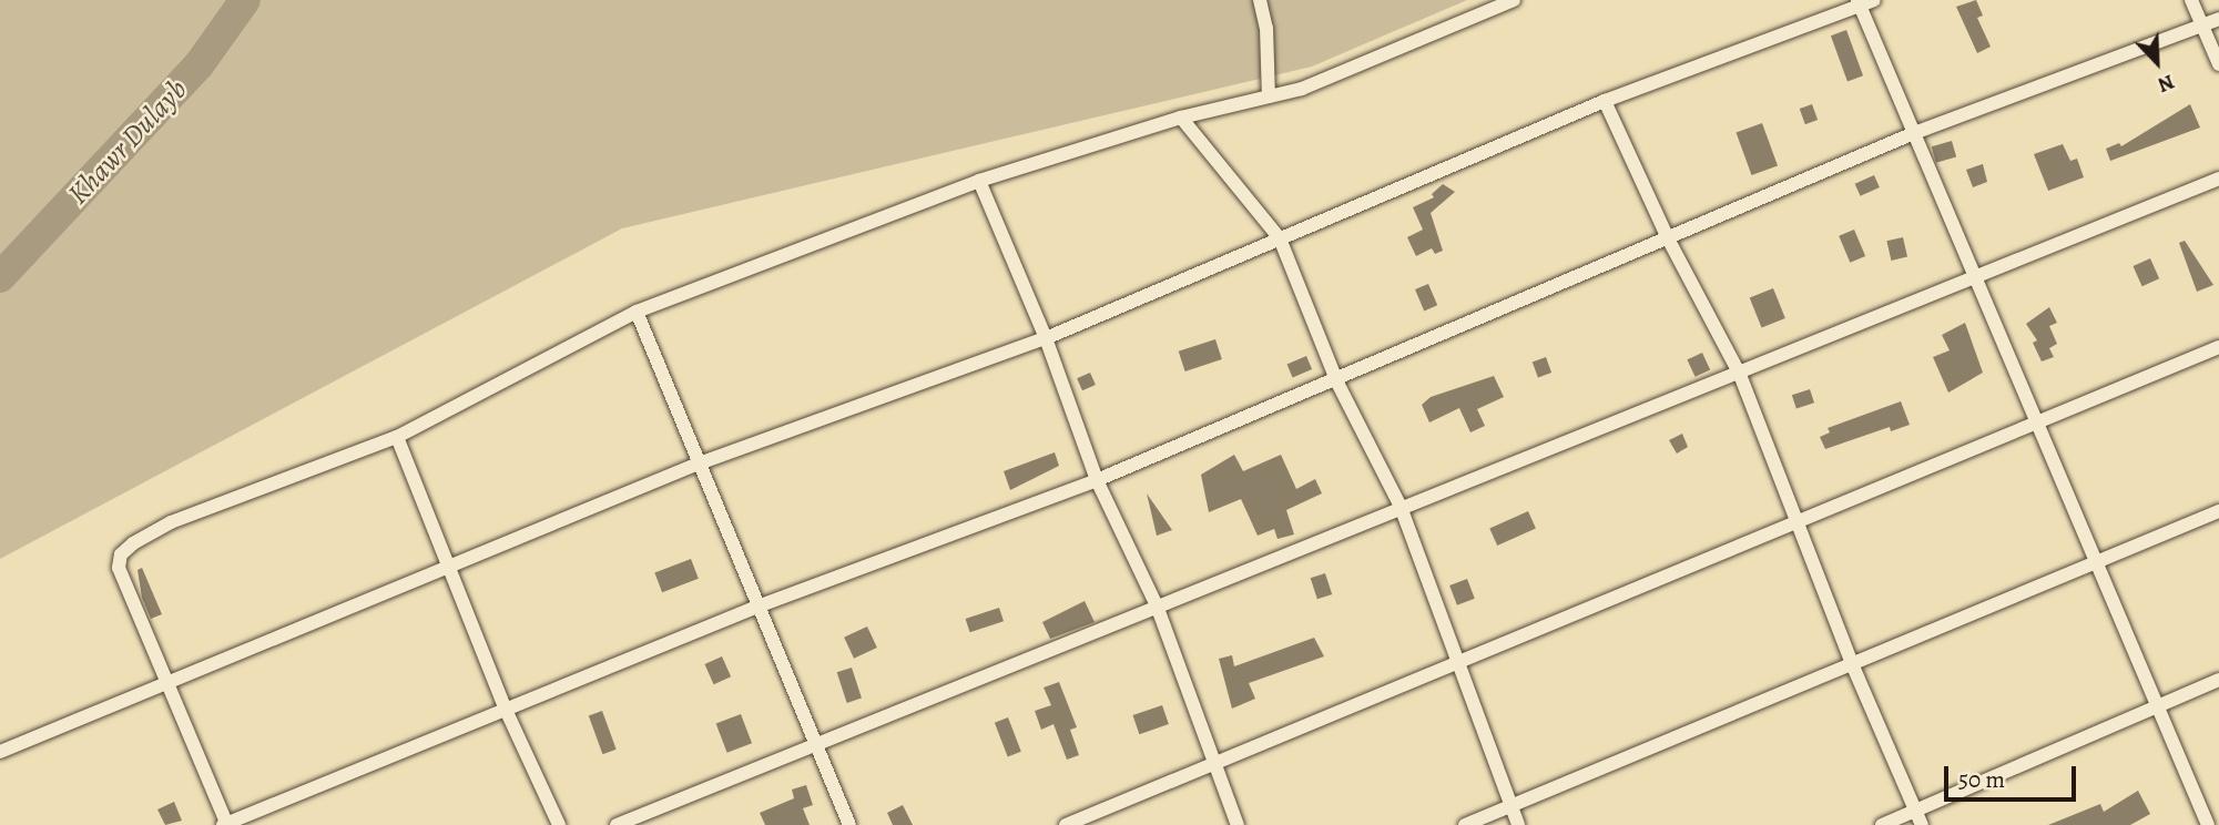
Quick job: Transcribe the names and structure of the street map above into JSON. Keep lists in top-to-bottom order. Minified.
{"water":["Khawr Dulayb"],"scale_bar":"50 m","north":"bottom right"}
